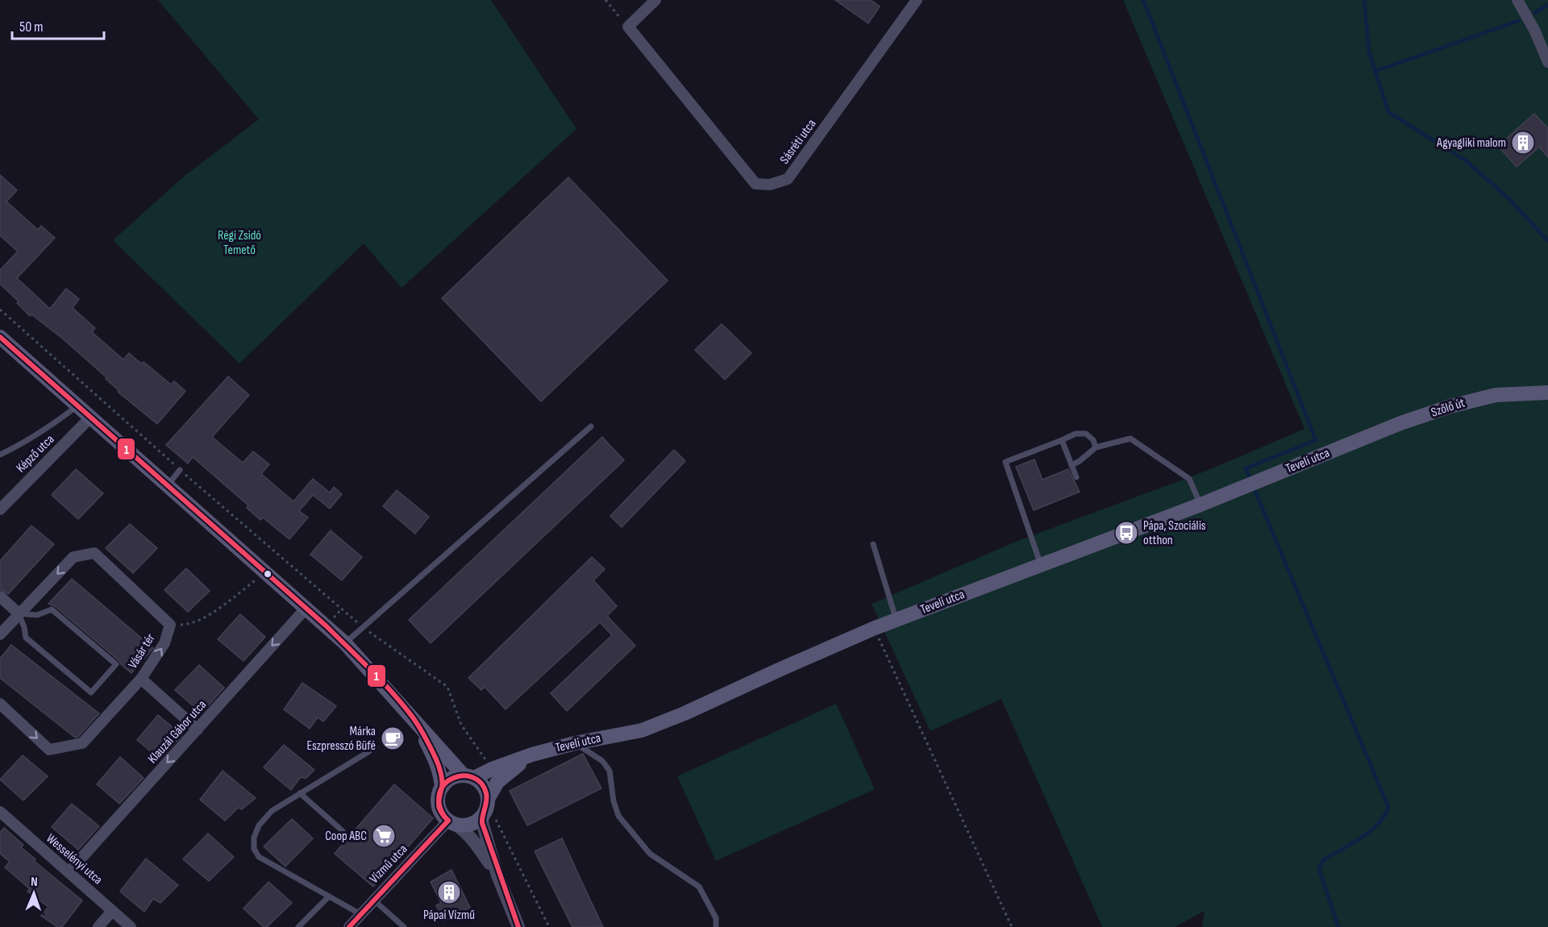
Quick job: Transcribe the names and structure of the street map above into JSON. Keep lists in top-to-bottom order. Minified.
{"streets":{"main road":["Szőlő út","Teveli utca"],"street":["Sásréti utca","Képző utca","Vásár tér","Klauzál Gábor utca","Wesselényi utca","Vízmű utca"]},"crossings":[["Szőlő út","Teveli utca"],["Teveli utca","Vízmű utca"],["Klauzál Gábor utca","Wesselényi utca"]],"one_way":["Klauzál Gábor utca"],"parks":["Régi Zsidó Temető"],"places":{"building":["Agyagliki malom","Pápai Vízmű"],"bus stop":["Pápa, Szociális otthon"],"cafe":["Márka Eszpresszó Büfé"],"supermarket":["Coop ABC"]},"lines":["transit line 1"],"scale_bar":"50 m","north":"top"}
